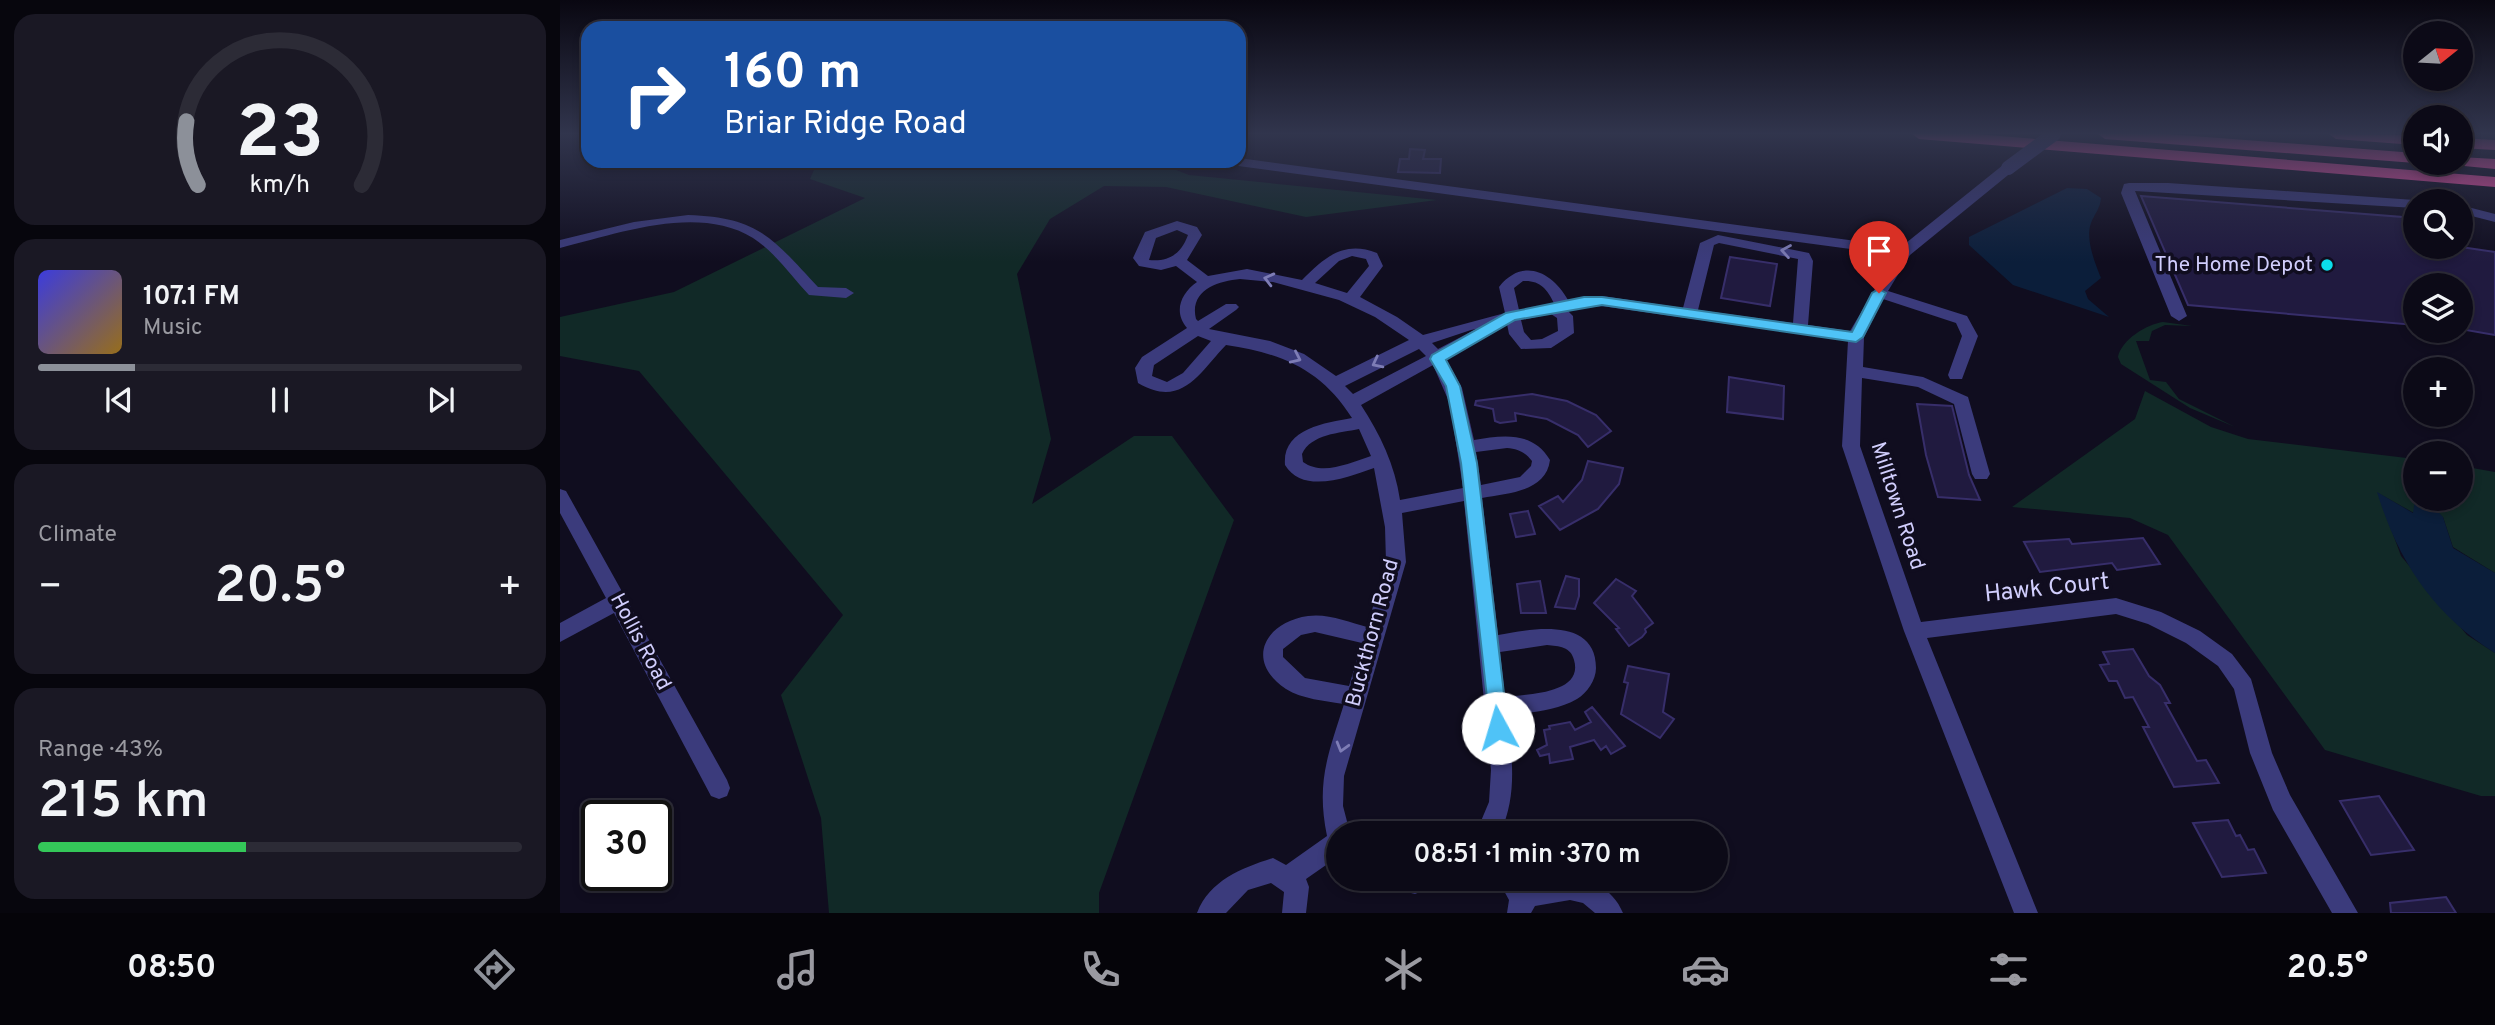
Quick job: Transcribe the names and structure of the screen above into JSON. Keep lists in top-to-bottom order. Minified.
{"streets":{"street":["Milltown Road","Hawk Court","Buckthorn Road","Hollis Road"]},"crossings":[["Milltown Road","Hawk Court"]],"places":["The Home Depot"],"north":"right","page":{"map_buttons":["+","−"],"turn":["160 m","Briar Ridge Road"],"song":["107.1 FM","Music"],"tile":["Climate",["Range · 43%","215 km"]],"heat":["−","20.5°","+"],"limit":"30","trip":"08:51 · 1 min · 370 m","tabs":["08:50","20.5°"],"gauge":["23","km/h"]}}
